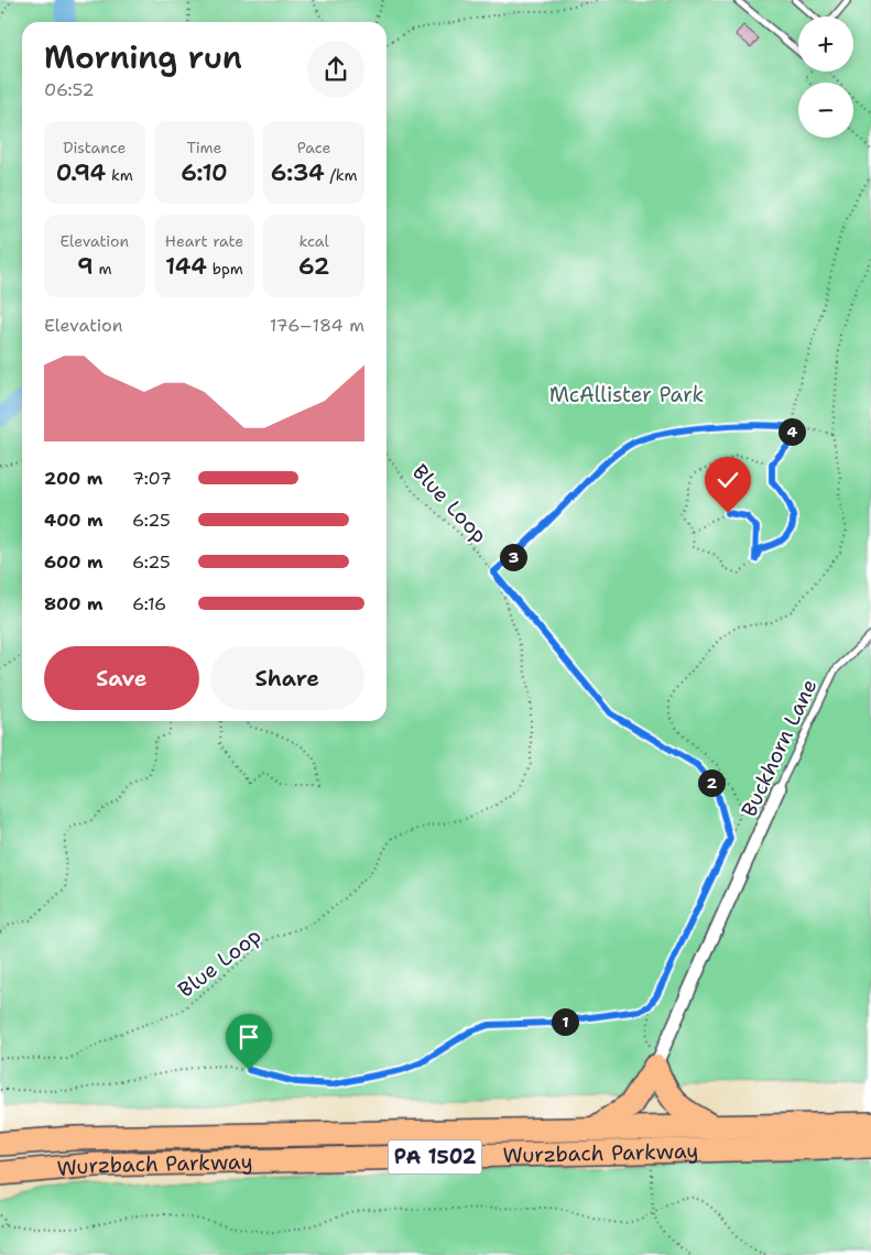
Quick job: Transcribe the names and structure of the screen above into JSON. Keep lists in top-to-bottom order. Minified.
{"streets":{"highway":["Wurzbach Parkway","PA 1502"],"street":["Buckhorn Lane"],"path":["Blue Loop"]},"parks":["McAllister Park"],"page":{"map_buttons":["+","−"],"heading":["Morning run","06:52"],"stats":[["Distance","0.94 km"],["Time","6:10"],["Pace","6:34 /km"],["Elevation","9 m"],["Heart rate","144 bpm"],["kcal","62"]],"chart":["Elevation","176–184 m"],"pins":["4","3","2","1"],"list":[{"name":"200 m","note":"7:07"},{"name":"400 m","note":"6:25"},{"name":"600 m","note":"6:25"},{"name":"800 m","note":"6:16"}],"buttons":["Save","Share"]}}
